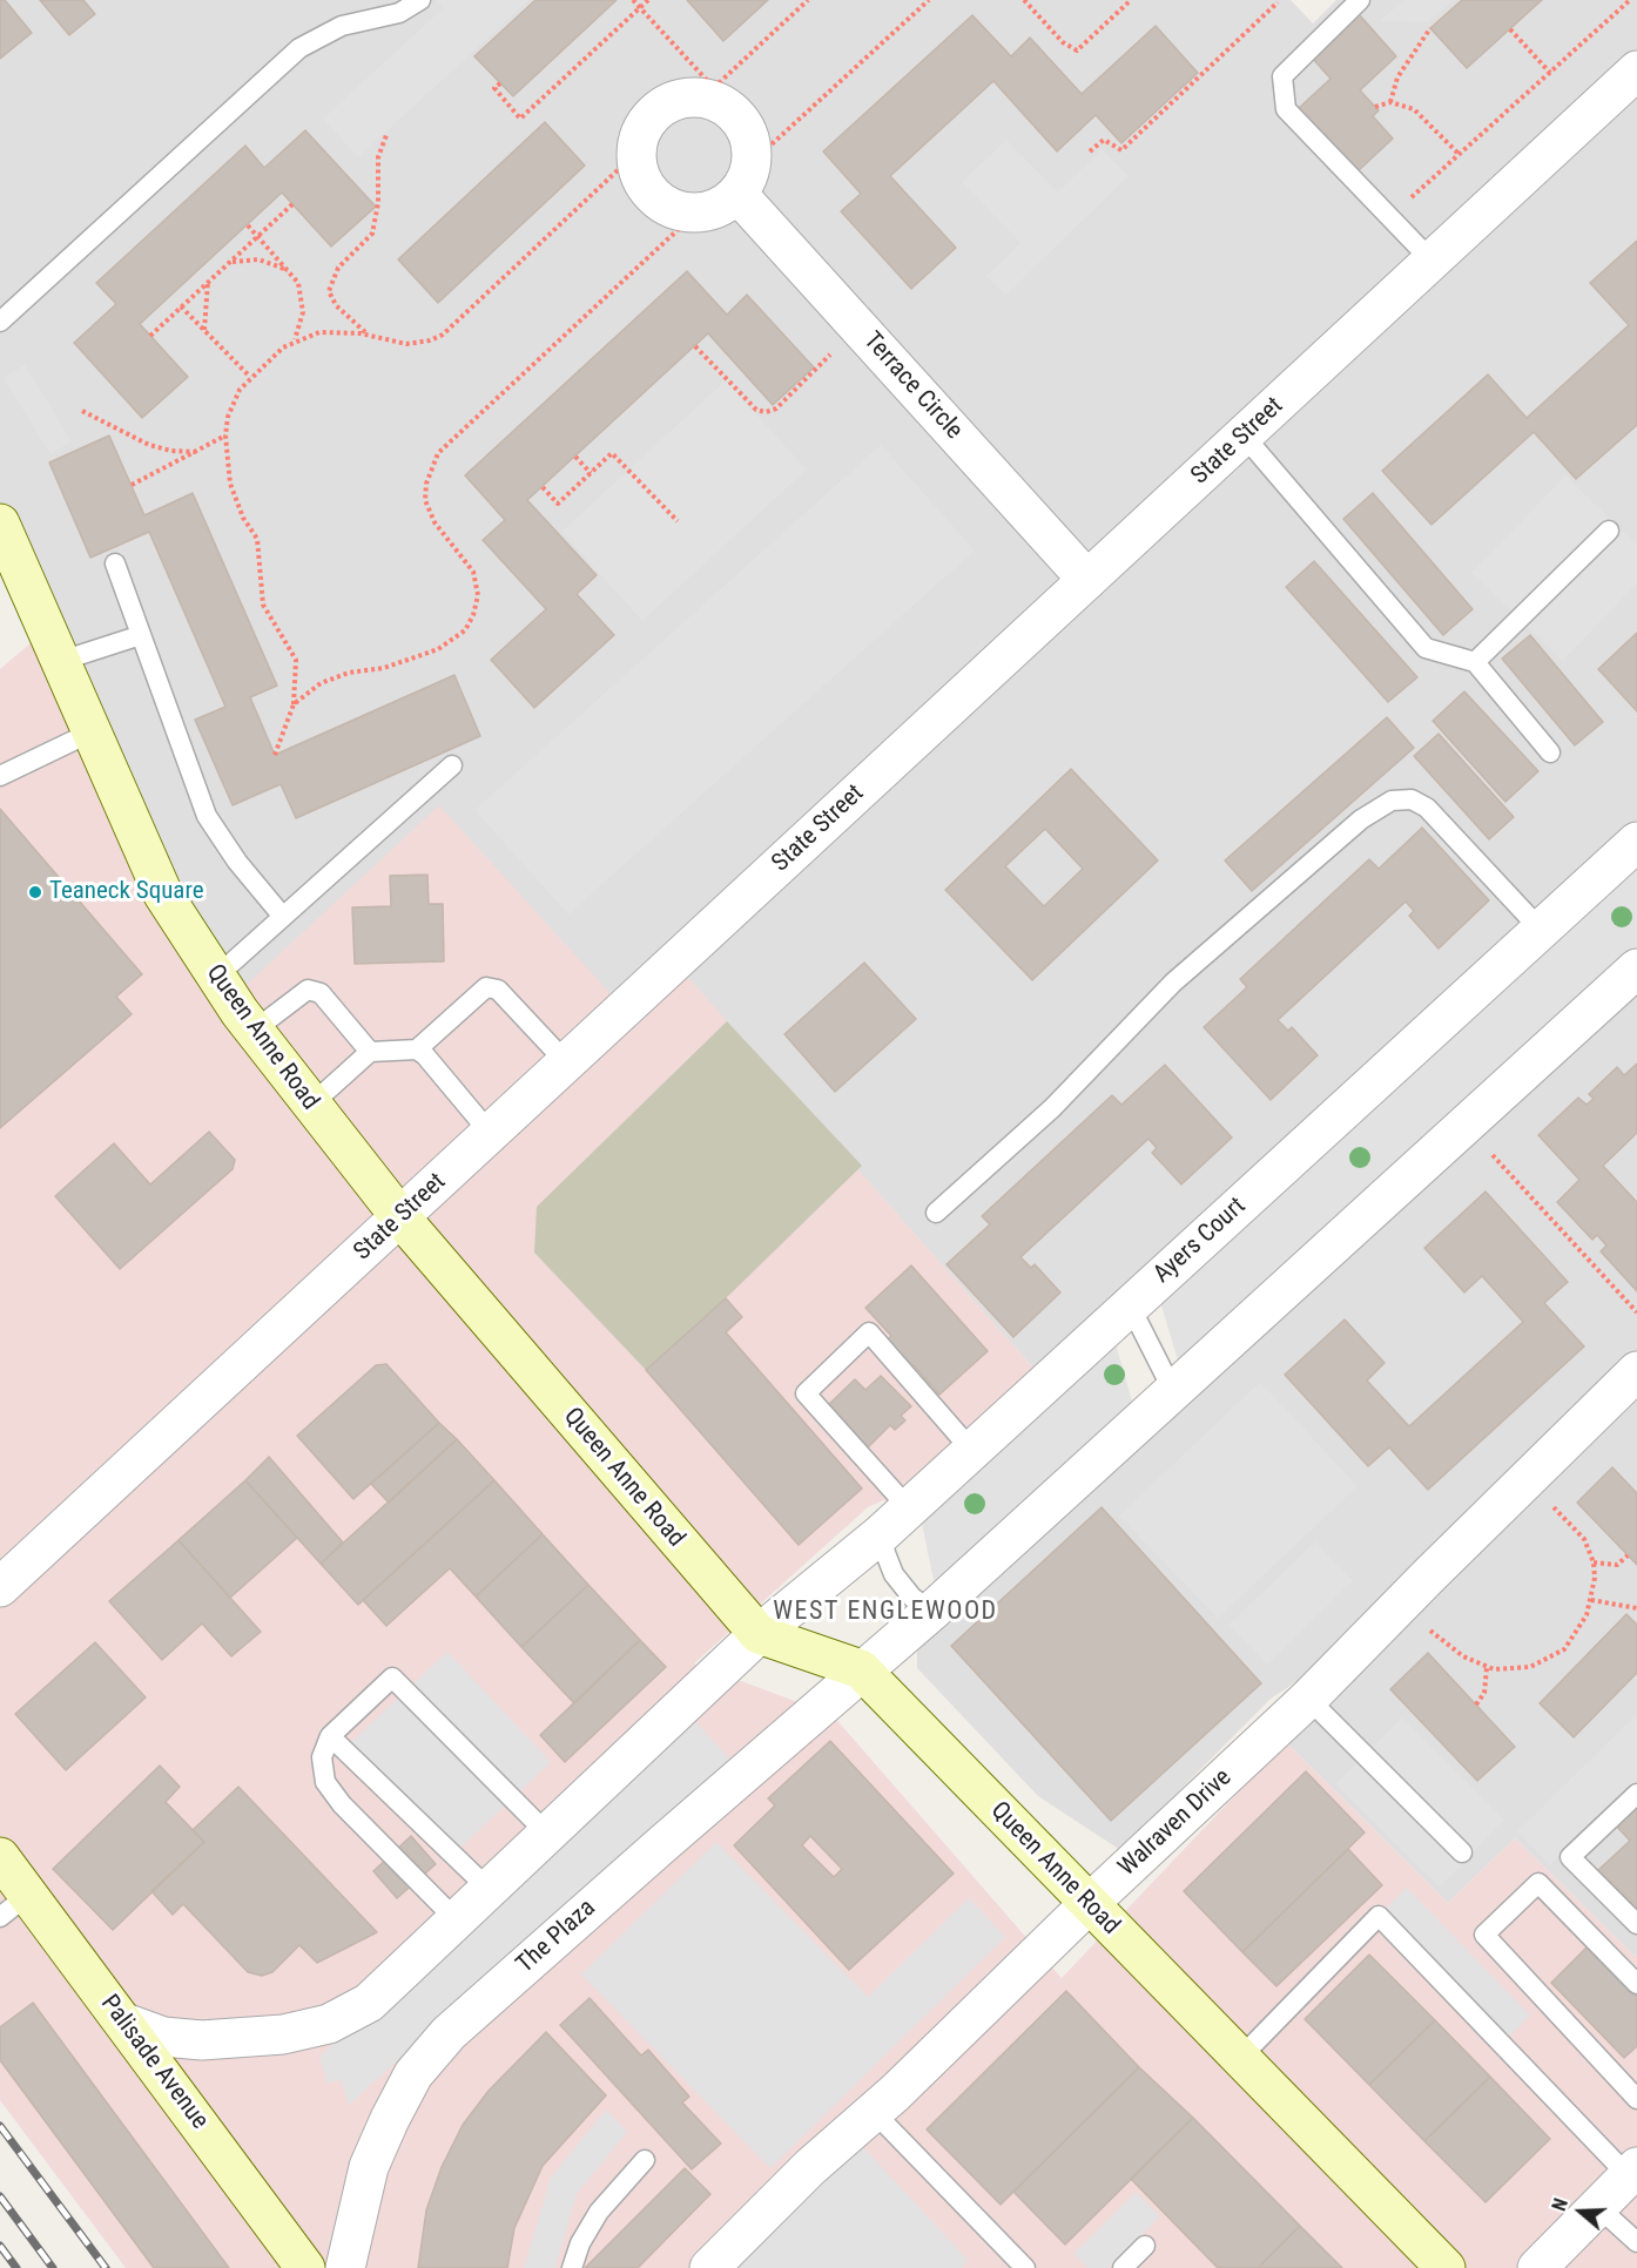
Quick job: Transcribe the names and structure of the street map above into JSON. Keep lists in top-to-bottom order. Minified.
{"streets":{"street":["Terrace Circle","State Street","Queen Anne Road","Ayers Court","Walraven Drive","The Plaza","Palisade Avenue"]},"crossings":[["Terrace Circle","State Street"],["State Street","Queen Anne Road"],["Queen Anne Road","Ayers Court"],["Queen Anne Road","Walraven Drive"],["Queen Anne Road","The Plaza"]],"districts":["WEST ENGLEWOOD"],"places":["Teaneck Square"],"north":"left"}
